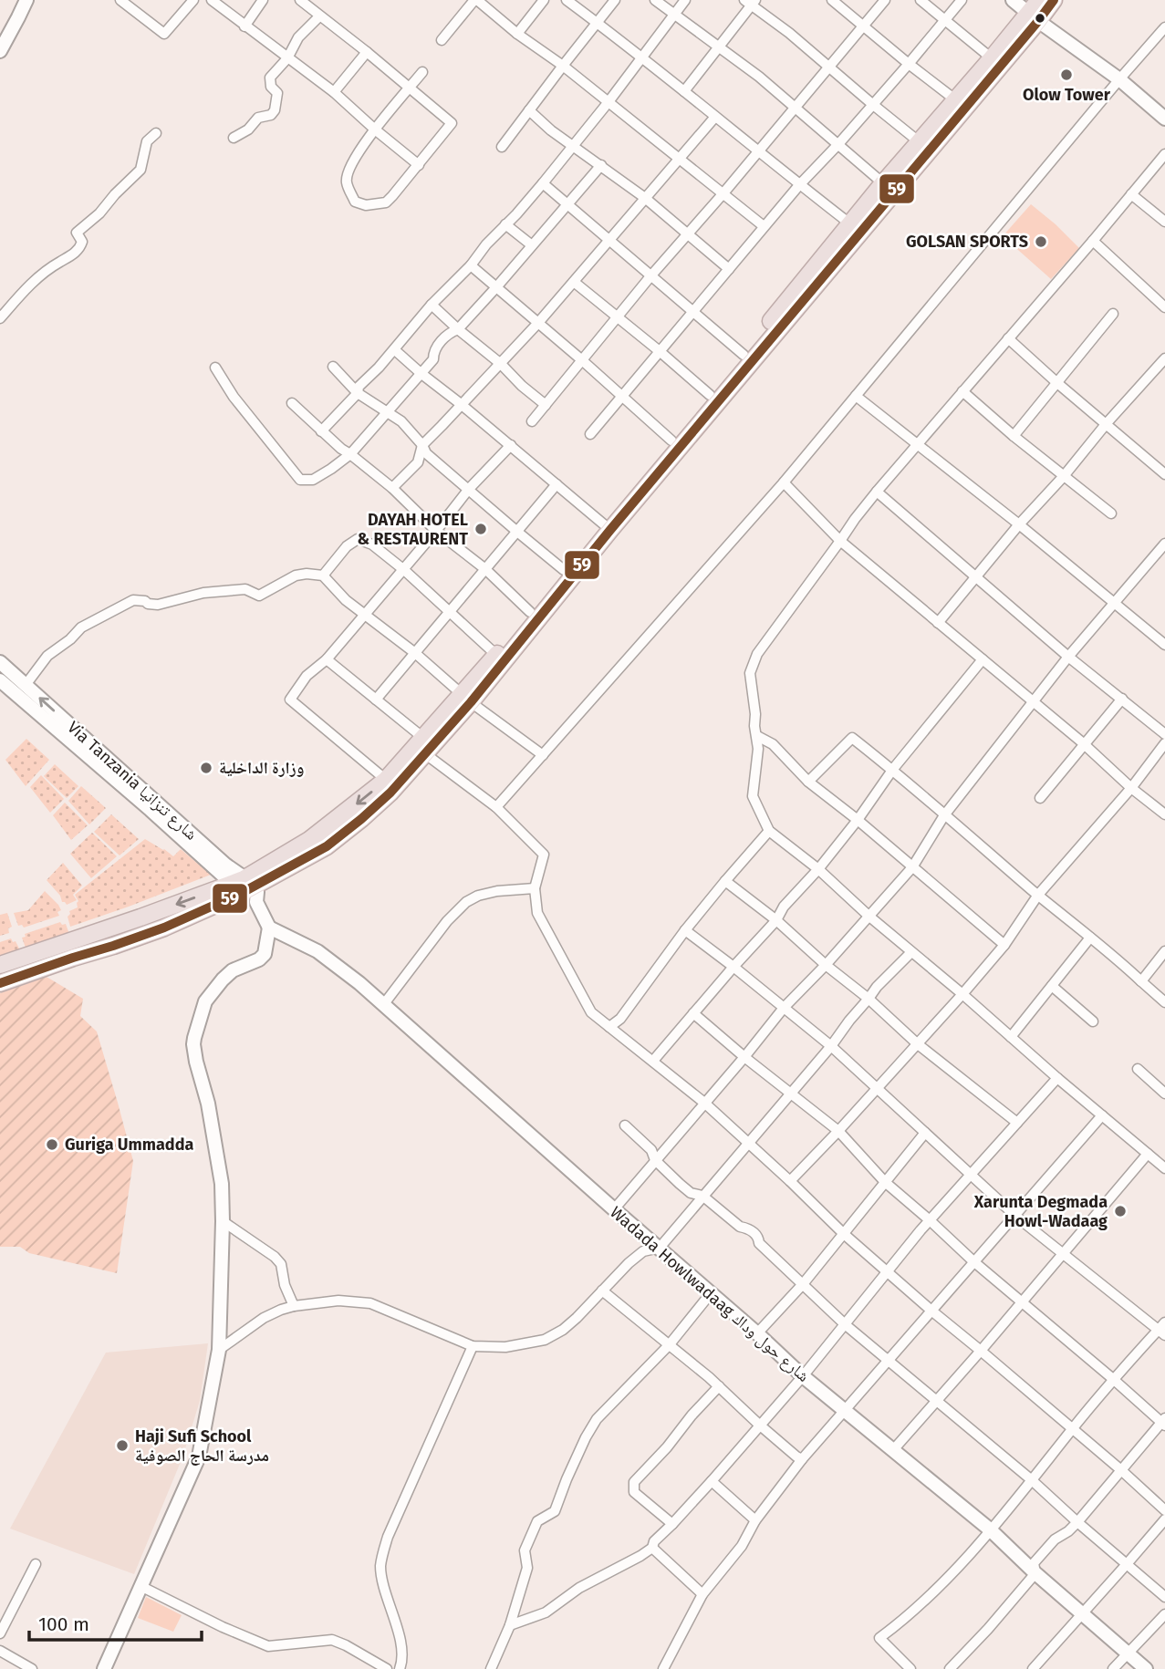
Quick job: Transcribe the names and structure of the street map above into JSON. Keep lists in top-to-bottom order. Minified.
{"streets":{"street":["Via Tanzania شارع تنزانيا","Wadada Howlwadaag شارع حول وداك"]},"crossings":[["Via Tanzania شارع تنزانيا","Wadada Howlwadaag شارع حول وداك"]],"places":["Olow Tower","GOLSAN SPORTS","DAYAH HOTEL & RESTAURENT","وزارة الداخلية","Guriga Ummadda","Xarunta Degmada Howl-Wadaag","Haji Sufi School مدرسة الحاج الصوفية"],"lines":["transit line 59"],"scale_bar":"100 m"}
